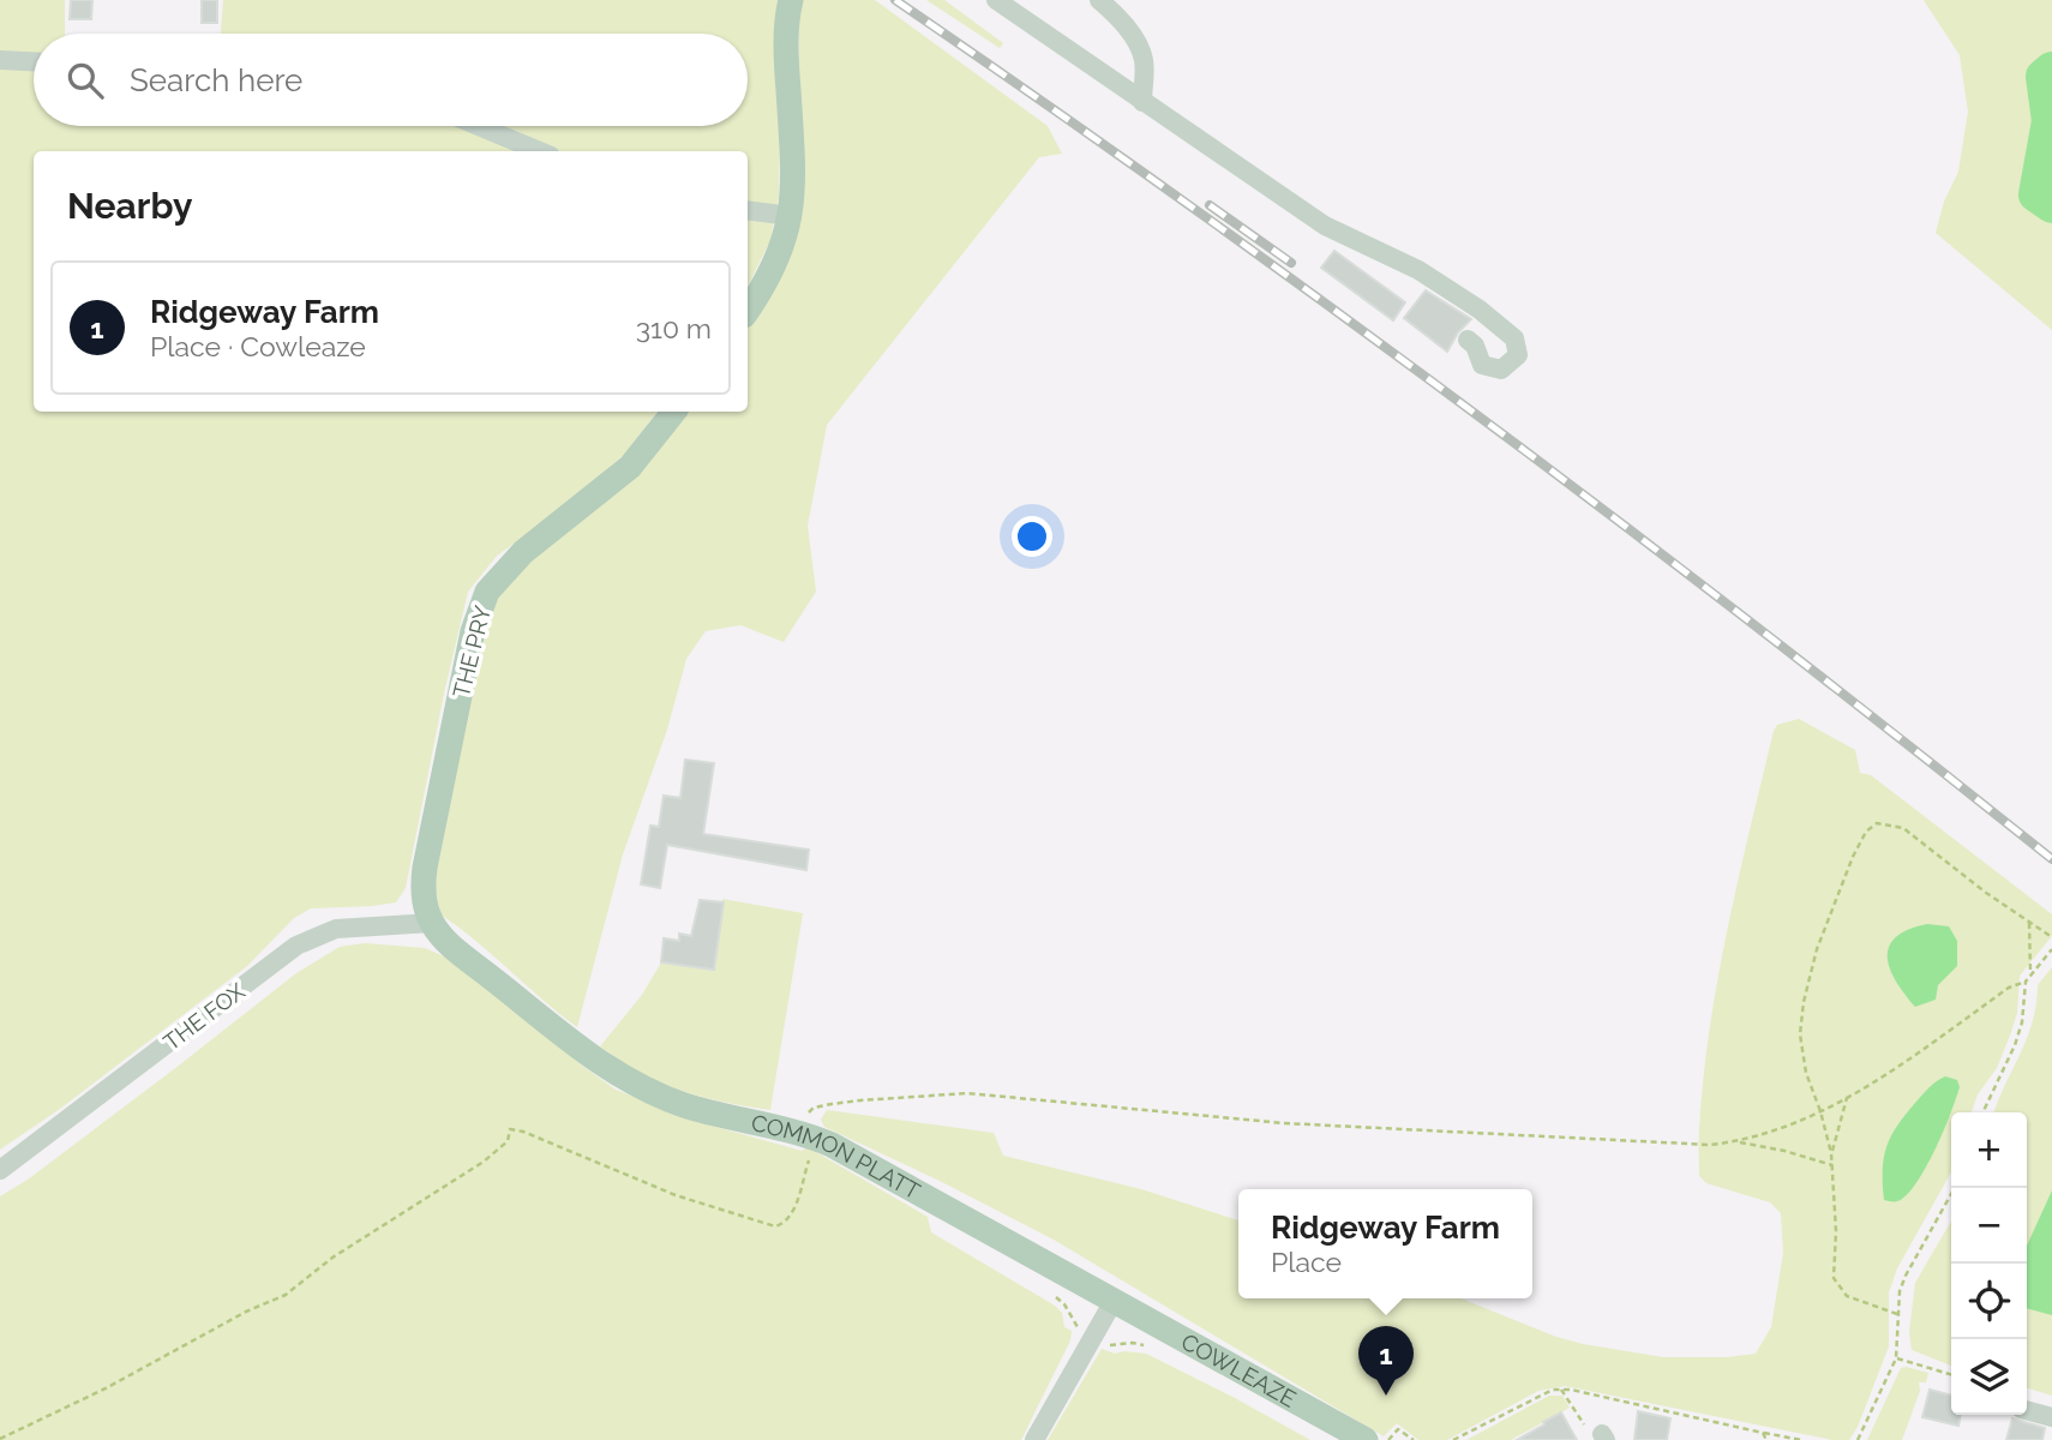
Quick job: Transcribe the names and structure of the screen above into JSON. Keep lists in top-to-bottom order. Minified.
{"streets":{"main road":["THE PRY","COMMON PLATT","COWLEAZE"],"street":["THE FOX"]},"crossings":[["THE PRY","THE FOX"],["THE PRY","COMMON PLATT"],["THE FOX","COMMON PLATT"],["COMMON PLATT","COWLEAZE"]],"page":{"search":"Search here","heading":"Nearby","list":[{"mark":"1","name":"Ridgeway Farm","note":"Place · Cowleaze","value":"310 m"}],"map_buttons":["+","−"],"popup":["Ridgeway Farm","Place"],"pins":"1"}}
